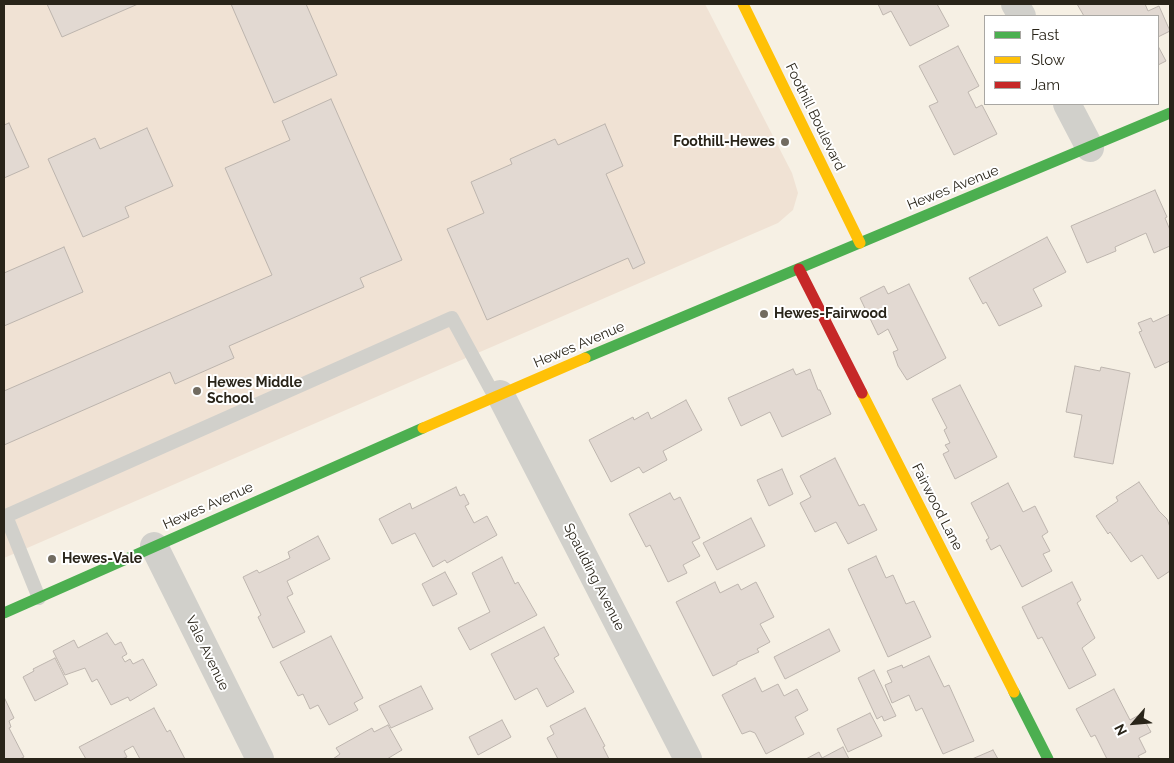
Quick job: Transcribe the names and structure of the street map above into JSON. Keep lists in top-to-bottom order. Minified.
{"streets":{"street":["Foothill Boulevard","Hewes Avenue","Fairwood Lane","Spaulding Avenue","Vale Avenue"]},"crossings":[["Foothill Boulevard","Hewes Avenue"],["Hewes Avenue","Fairwood Lane"],["Hewes Avenue","Spaulding Avenue"],["Hewes Avenue","Vale Avenue"]],"places":["Foothill-Hewes","Hewes-Fairwood","Hewes Middle School","Hewes-Vale"],"legend":["Fast","Slow","Jam"],"north":"bottom left"}
